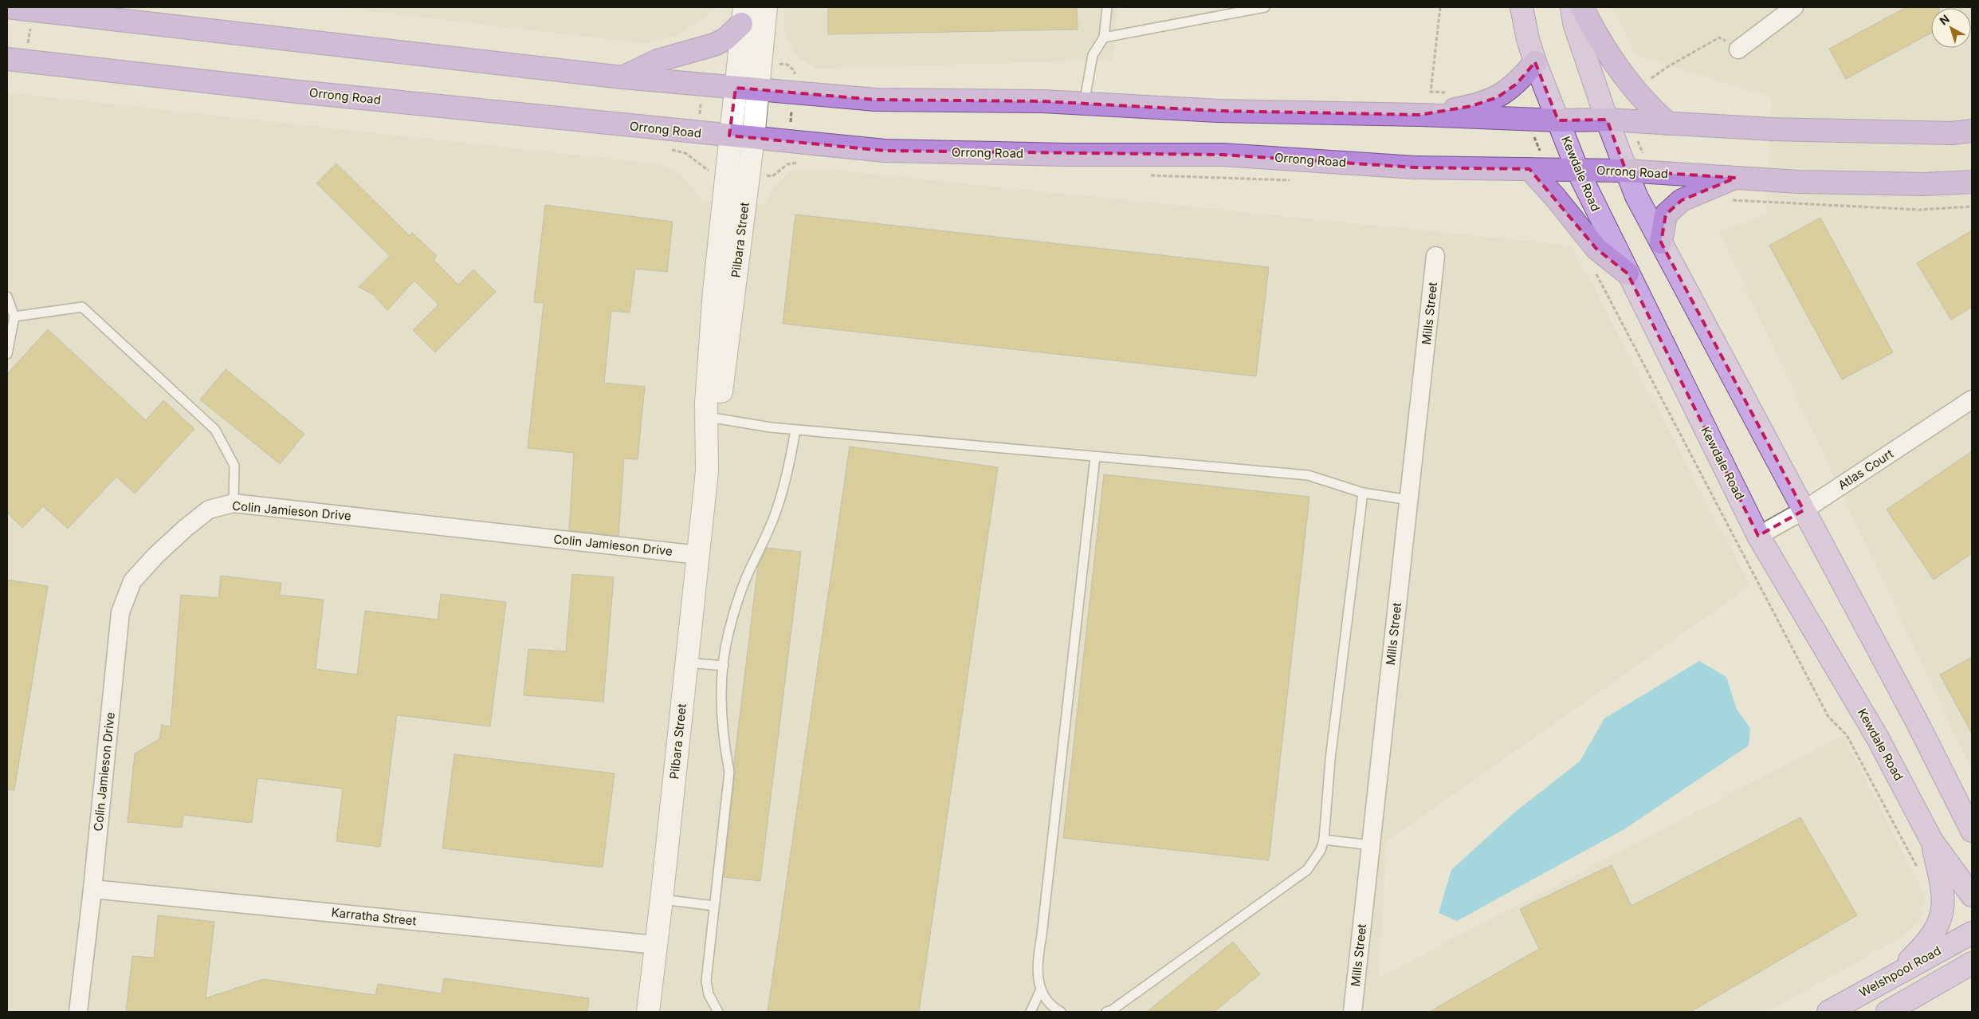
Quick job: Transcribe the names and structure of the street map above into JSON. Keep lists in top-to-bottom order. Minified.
{"streets":{"highway":["Orrong Road"],"main road":["Kewdale Road","Pilbara Street","Welshpool Road"],"street":["Mills Street","Atlas Court","Colin Jamieson Drive","Karratha Street"]},"crossings":[["Orrong Road","Kewdale Road"],["Orrong Road","Pilbara Street"],["Kewdale Road","Atlas Court"],["Pilbara Street","Colin Jamieson Drive"],["Pilbara Street","Karratha Street"],["Colin Jamieson Drive","Karratha Street"]],"north":"top left"}
